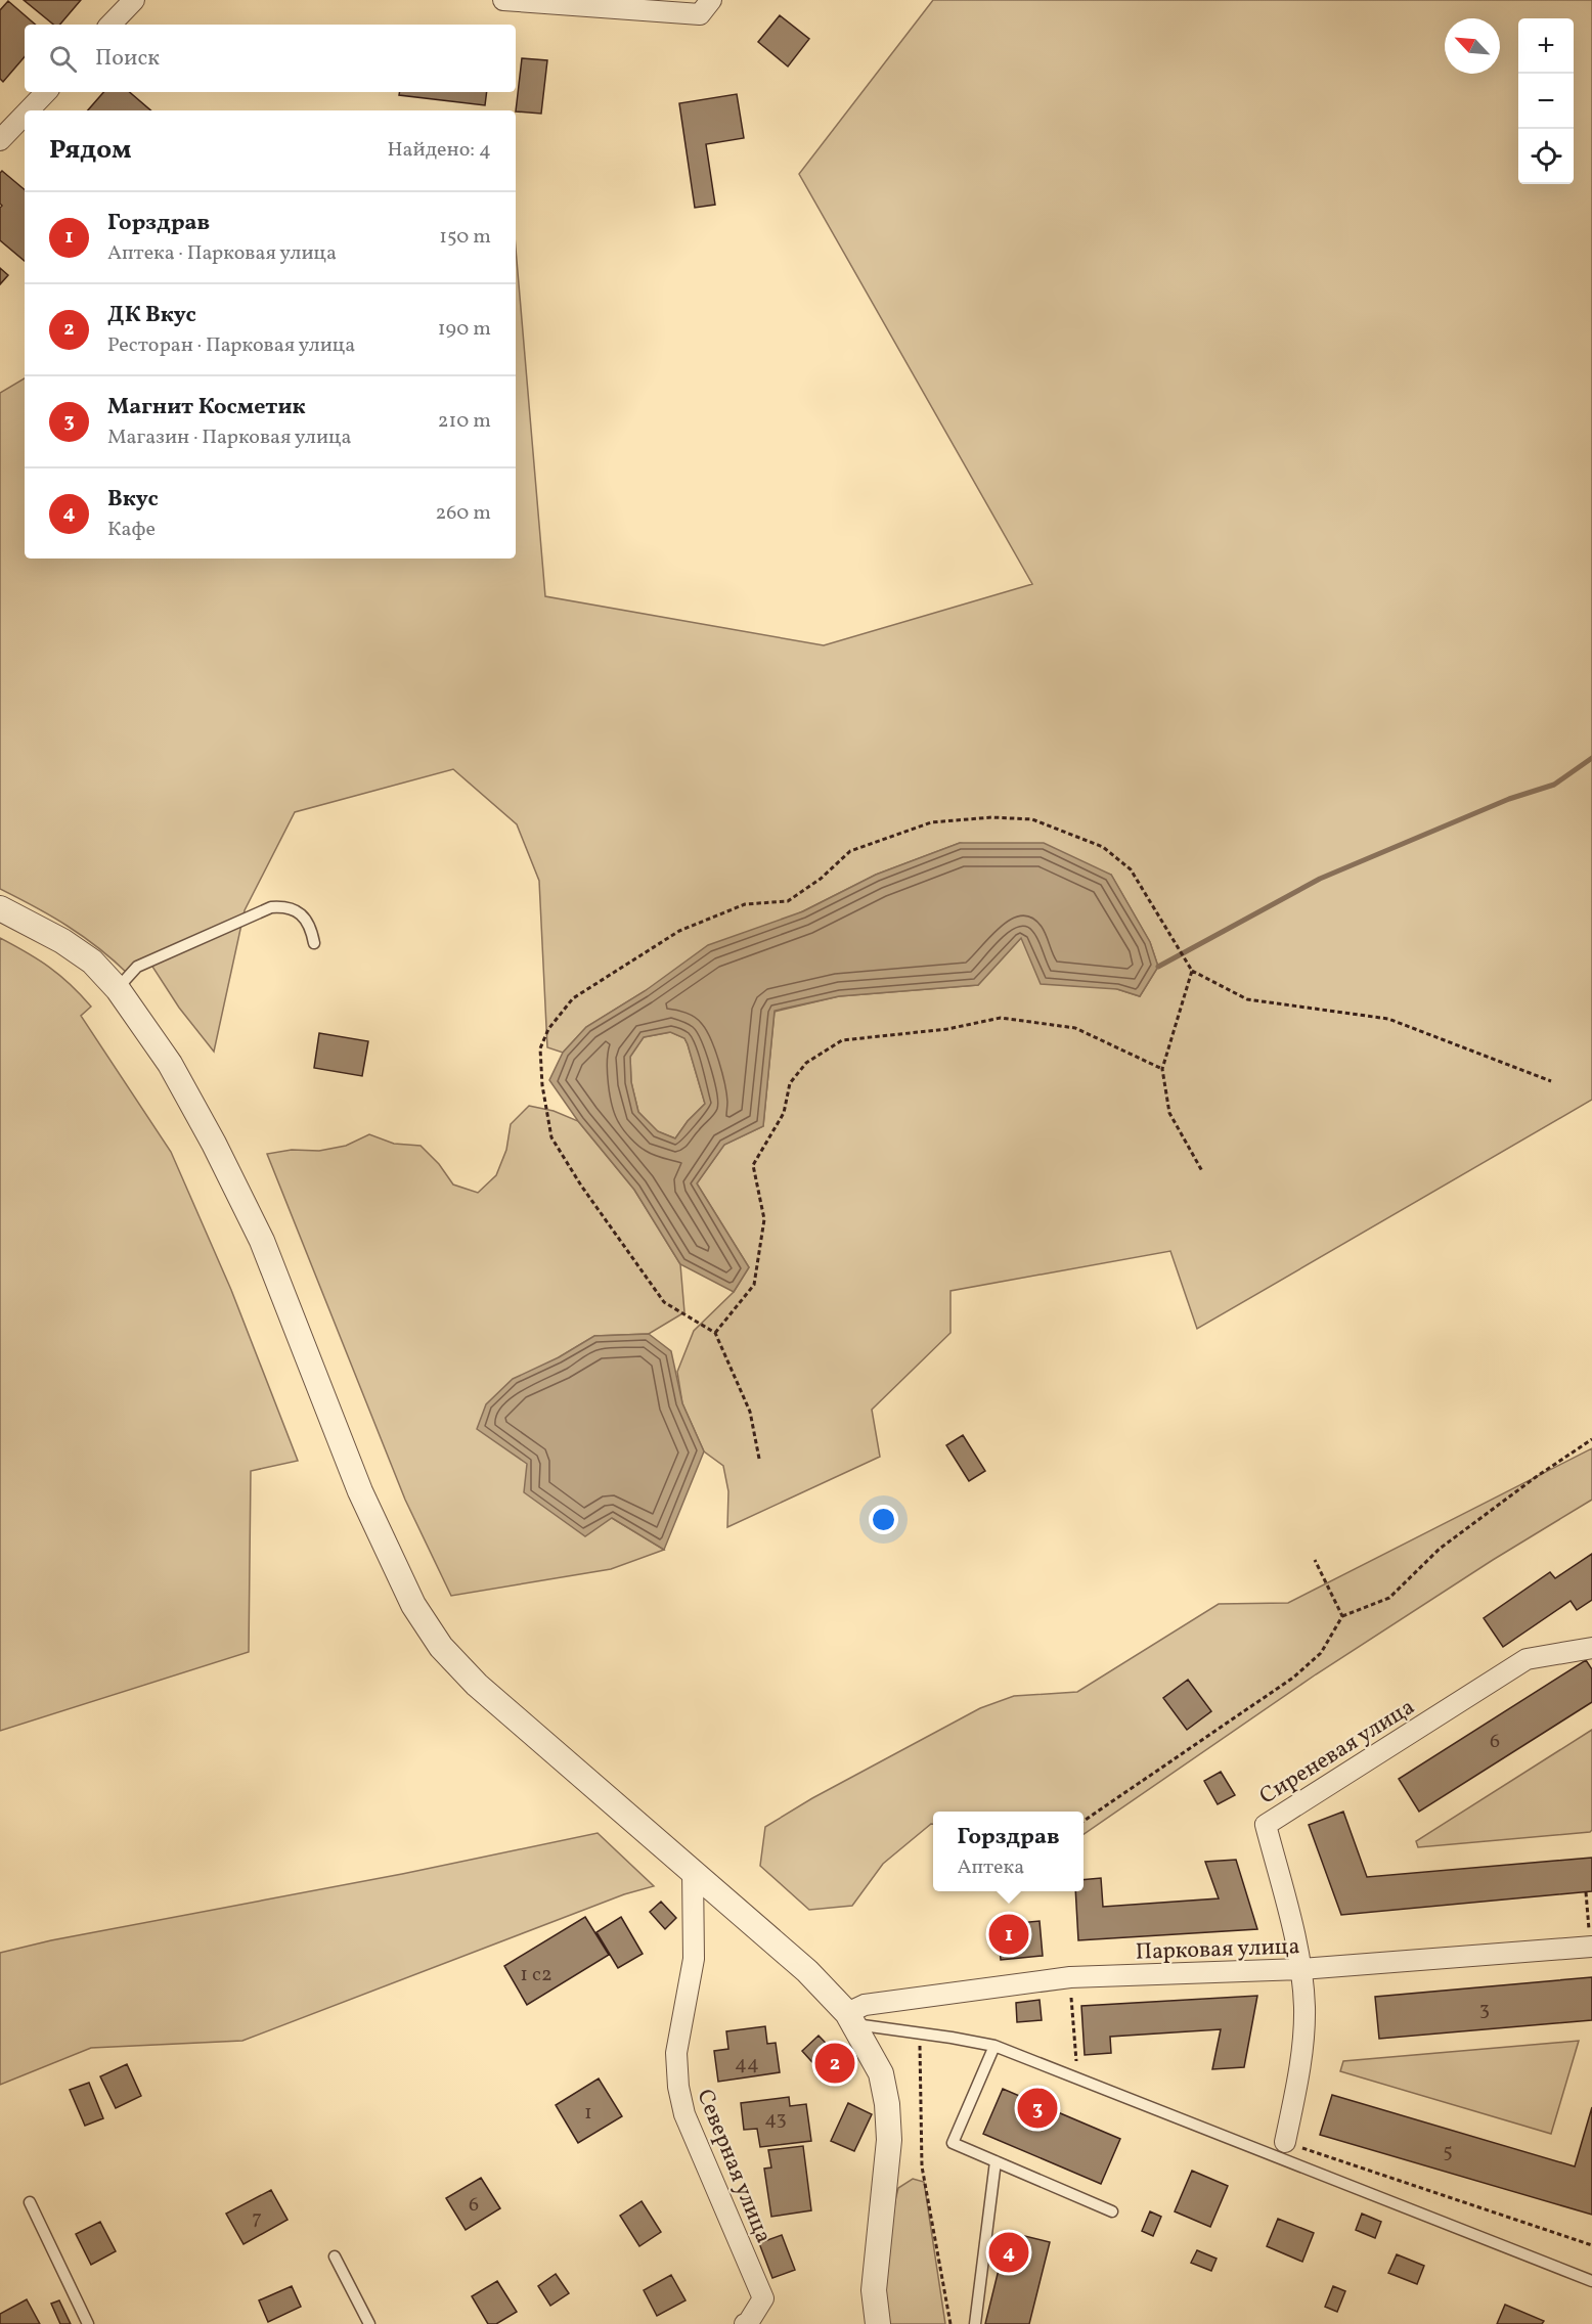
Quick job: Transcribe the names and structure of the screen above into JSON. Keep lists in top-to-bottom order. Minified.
{"streets":{"street":["Сиреневая улица","Парковая улица","Северная улица"]},"crossings":[["Сиреневая улица","Парковая улица"]],"house_numbers":["6","1 с2","3","44","1","43","5","6","7"],"north":"top left","page":{"map_buttons":["+","−"],"search":"Поиск","heading":["Рядом","Найдено: 4"],"list":[{"mark":"1","name":"Горздрав","note":"Аптека · Парковая улица","value":"150 m"},{"mark":"2","name":"ДК Вкус","note":"Ресторан · Парковая улица","value":"190 m"},{"mark":"3","name":"Магнит Косметик","note":"Магазин · Парковая улица","value":"210 m"},{"mark":"4","name":"Вкус","note":"Кафе","value":"260 m"}],"popup":["Горздрав","Аптека"],"pins":["1","2","3","4"]}}
